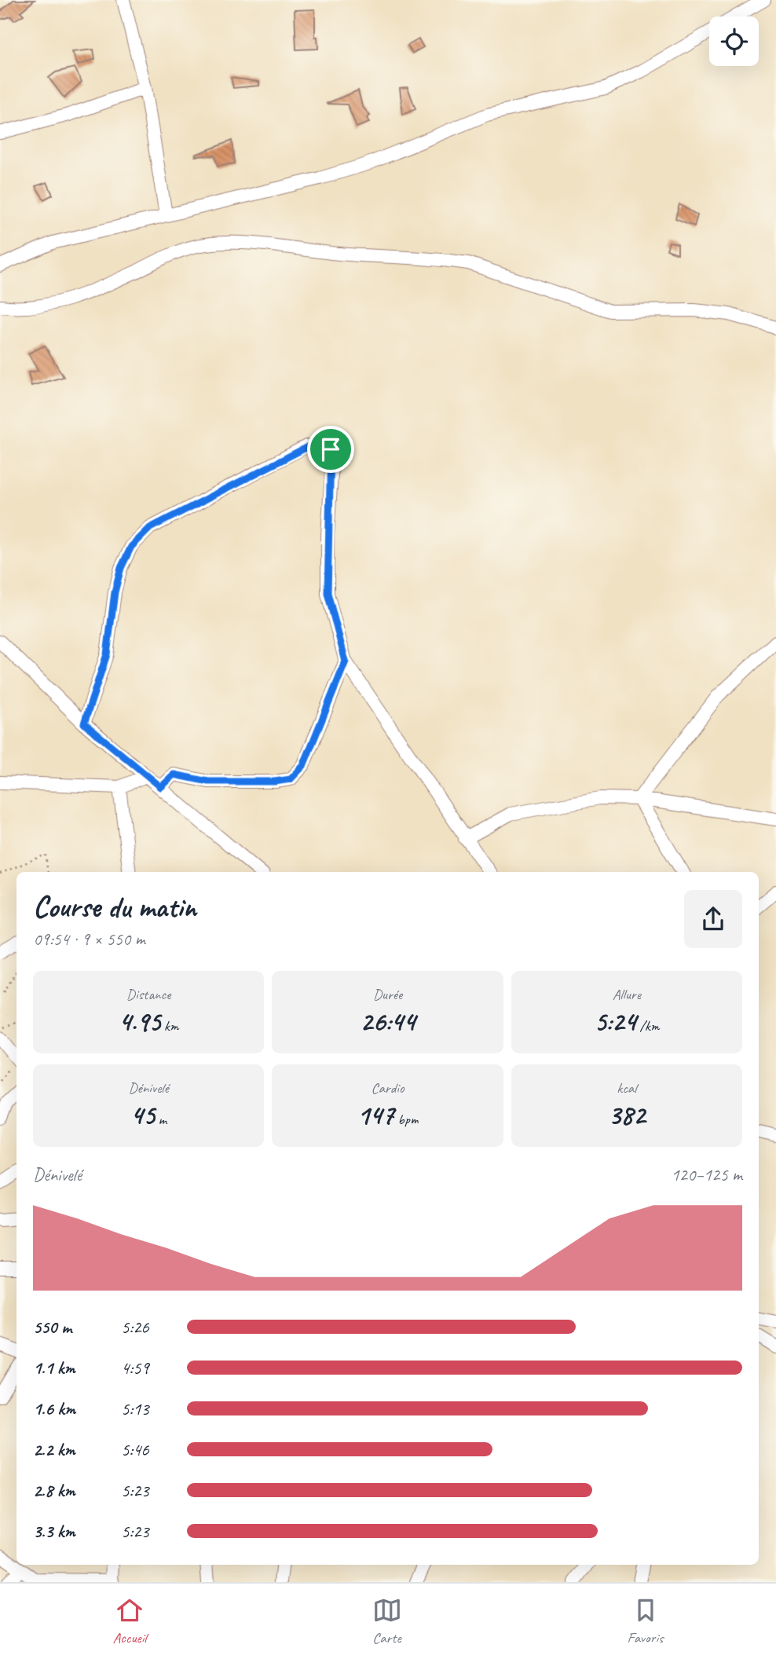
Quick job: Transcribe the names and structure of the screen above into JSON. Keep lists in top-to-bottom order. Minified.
{"page":{"heading":["Course du matin","09:54 · 9 × 550 m"],"stats":[["Distance","4.95 km"],["Durée","26:44"],["Allure","5:24 /km"],["Dénivelé","45 m"],["Cardio","147 bpm"],["kcal","382"]],"chart":["Dénivelé","120–125 m"],"list":[{"name":"550 m","note":"5:26"},{"name":"1.1 km","note":"4:59"},{"name":"1.6 km","note":"5:13"},{"name":"2.2 km","note":"5:46"},{"name":"2.8 km","note":"5:23"},{"name":"3.3 km","note":"5:23"}],"tabs":["Accueil","Carte","Favoris"]}}
